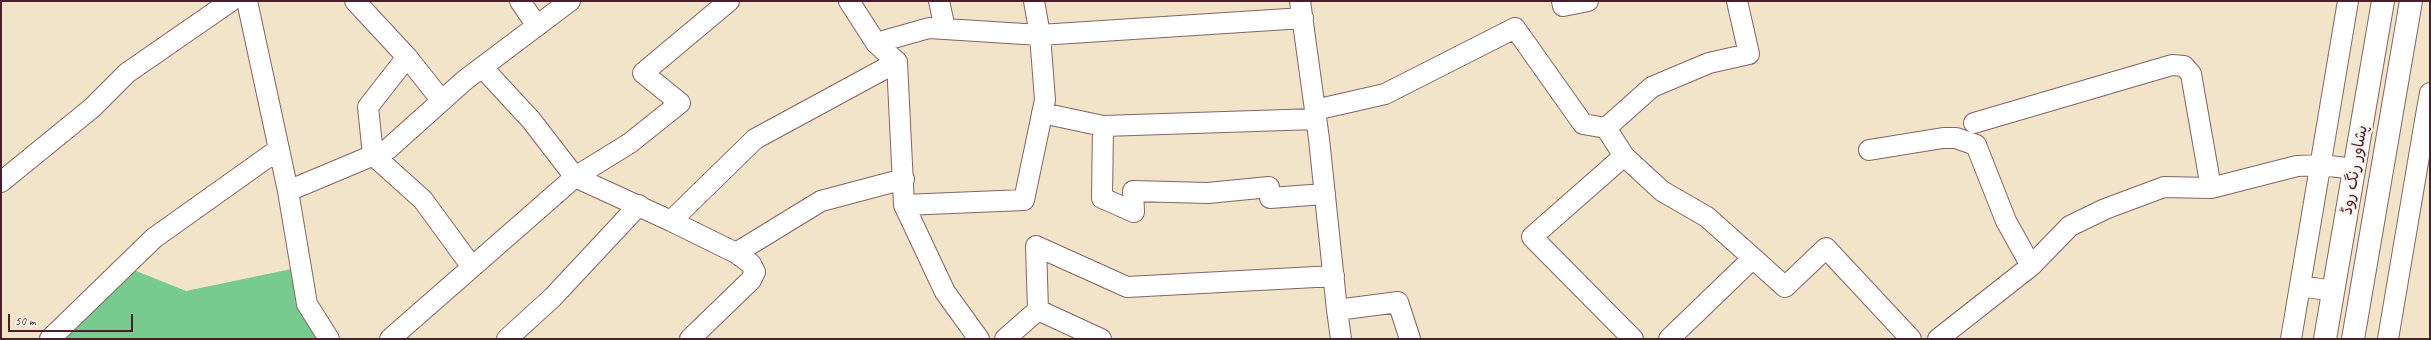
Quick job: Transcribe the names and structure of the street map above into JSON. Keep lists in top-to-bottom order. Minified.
{"streets":{"highway":["پشاور رنگ روڈ"]},"scale_bar":"50 m"}
